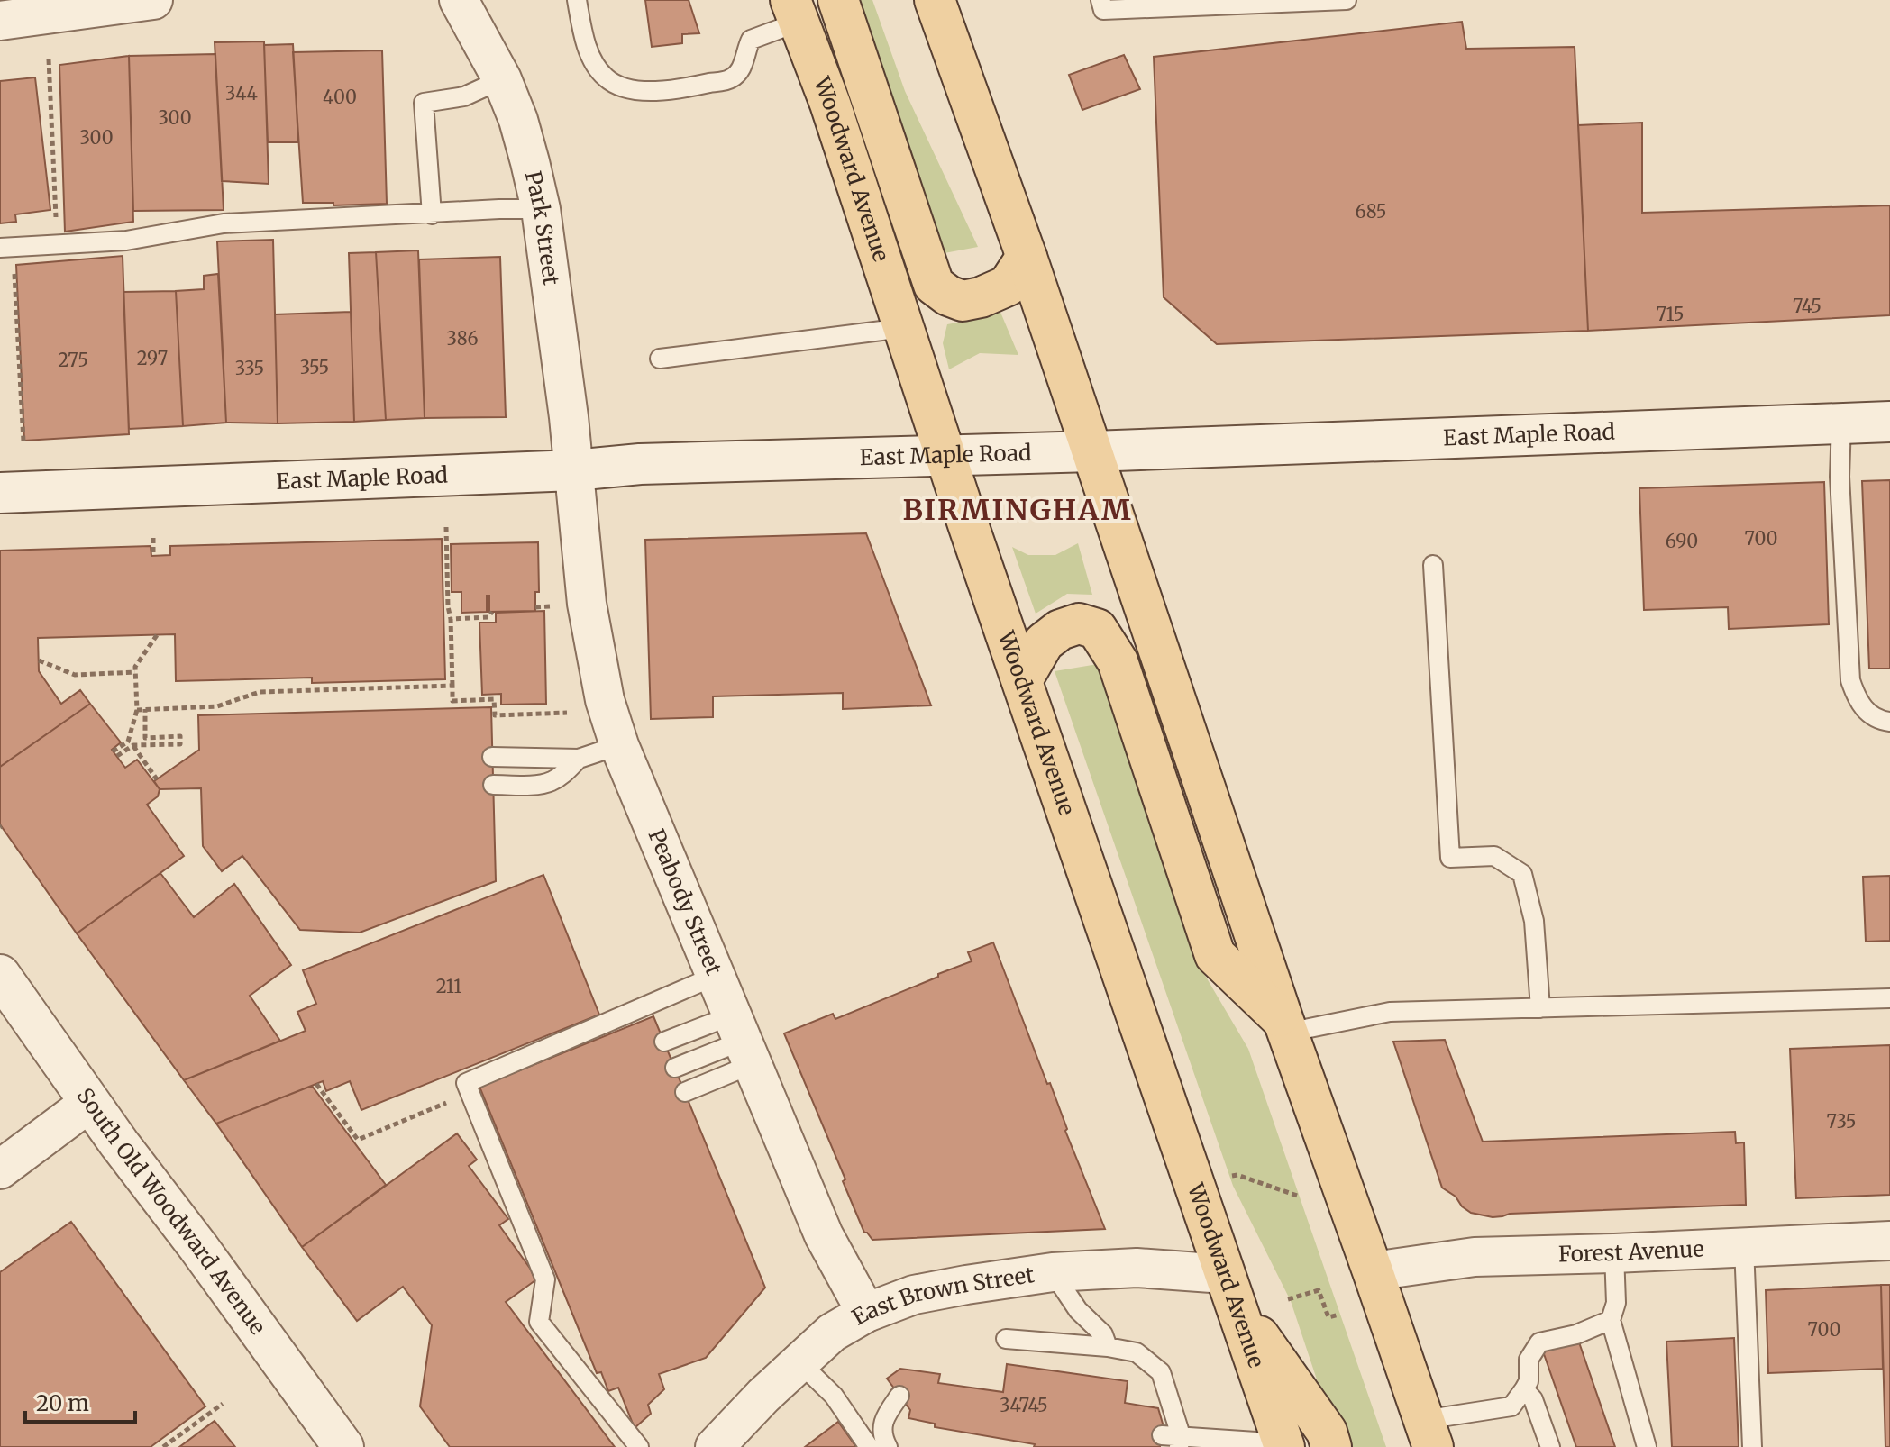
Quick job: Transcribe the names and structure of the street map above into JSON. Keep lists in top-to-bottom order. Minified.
{"streets":{"main road":["Woodward Avenue","East Maple Road","South Old Woodward Avenue"],"street":["Park Street","Peabody Street","Forest Avenue","East Brown Street"]},"crossings":[["Woodward Avenue","East Maple Road"],["Woodward Avenue","East Brown Street"],["Park Street","East Maple Road"],["Park Street","Peabody Street"],["East Maple Road","Peabody Street"],["Peabody Street","East Brown Street"]],"districts":["BIRMINGHAM"],"house_numbers":["344","400","300","300","685","745","715","386","297","275","355","335","700","690","211","735","700","34745"],"scale_bar":"20 m"}
